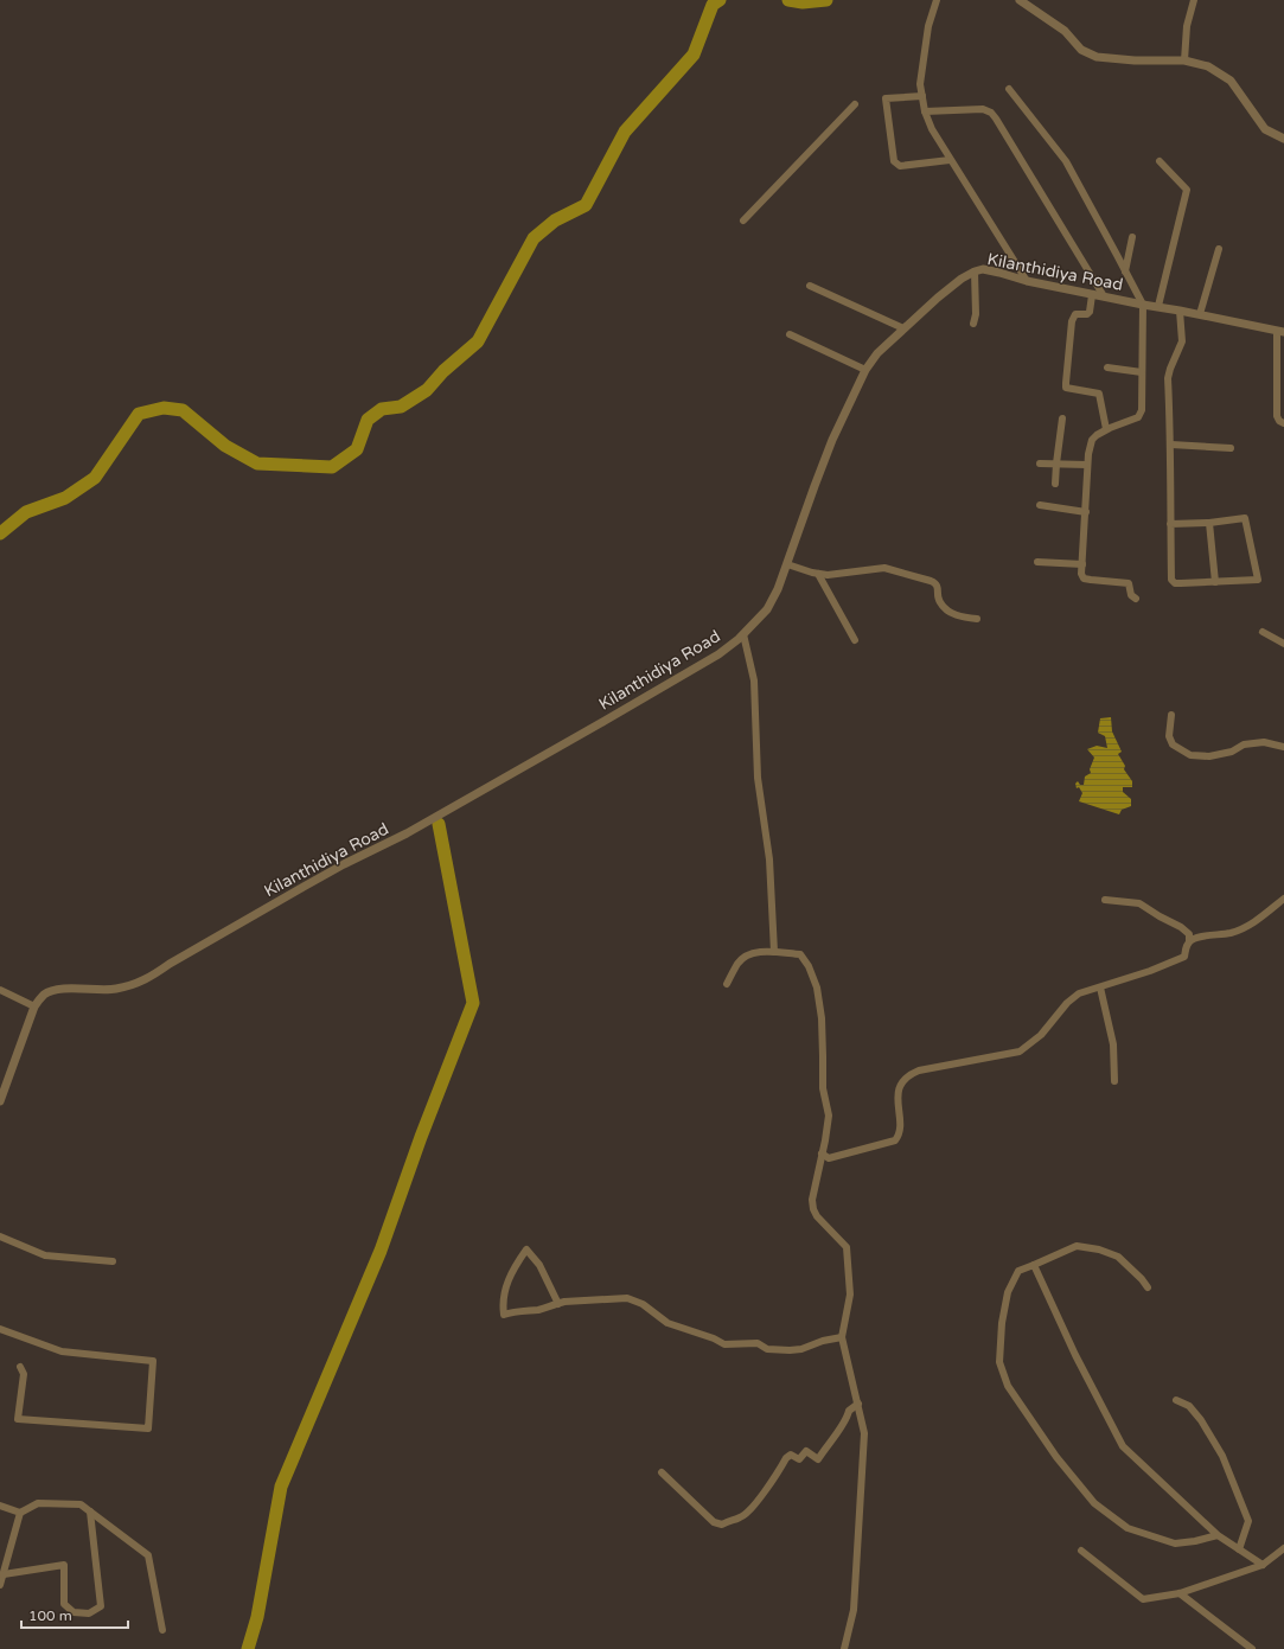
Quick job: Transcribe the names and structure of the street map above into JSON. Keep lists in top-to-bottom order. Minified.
{"streets":{"street":["Kilanthidiya Road"]},"scale_bar":"100 m"}
